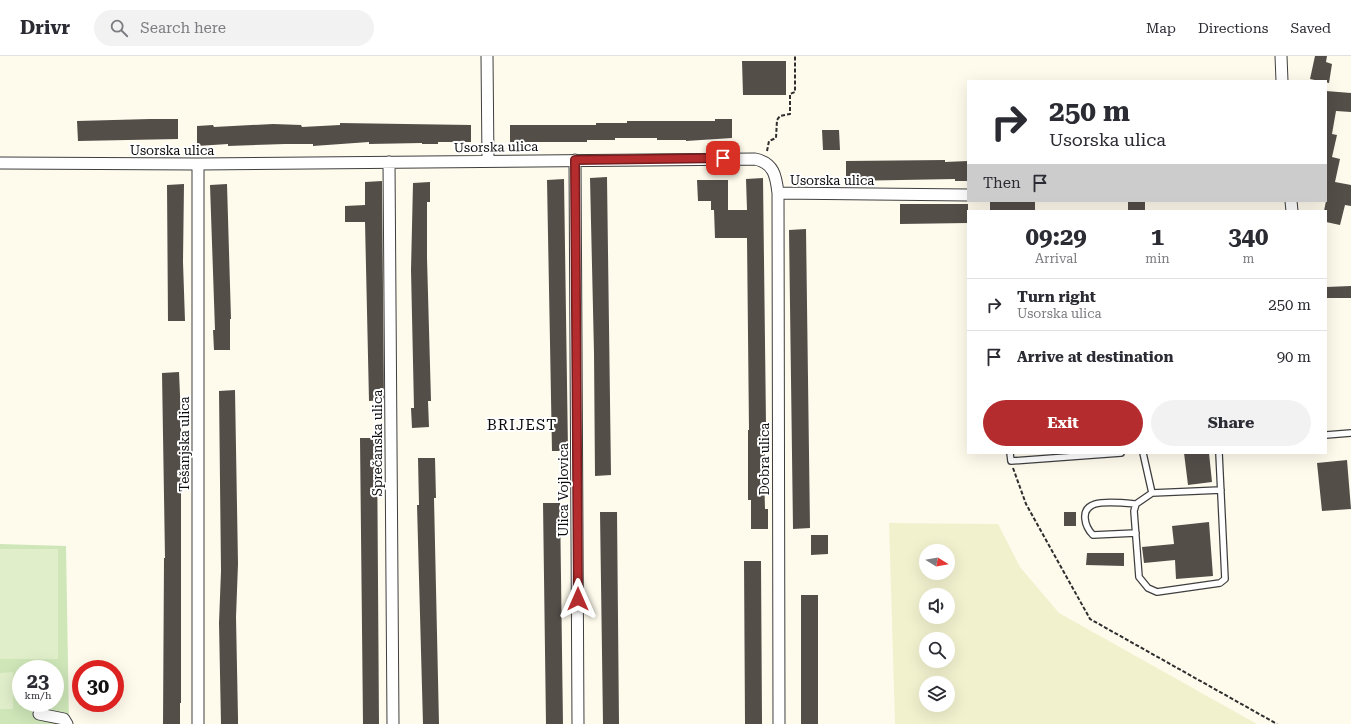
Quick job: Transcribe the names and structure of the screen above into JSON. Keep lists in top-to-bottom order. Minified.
{"streets":{"street":["Usorska ulica","Sprečanska ulica","Tešanjska ulica","Dobra ulica","Ulica Vojlovica"]},"crossings":[["Usorska ulica","Sprečanska ulica"],["Usorska ulica","Tešanjska ulica"],["Usorska ulica","Dobra ulica"],["Usorska ulica","Ulica Vojlovica"]],"districts":["BRIJEST"],"north":"right","page":{"header":"Drivr","search":"Search here","nav":["Map","Directions","Saved"],"turn":["250 m","Usorska ulica"],"then":"Then","eta":["09:29","Arrival","1","min","340","m"],"list":[{"name":"Turn right","note":"Usorska ulica","value":"250 m"},{"name":"Arrive at destination","value":"90 m"}],"buttons":["Exit","Share"],"speed":"23 km/h","limit":"30"}}
